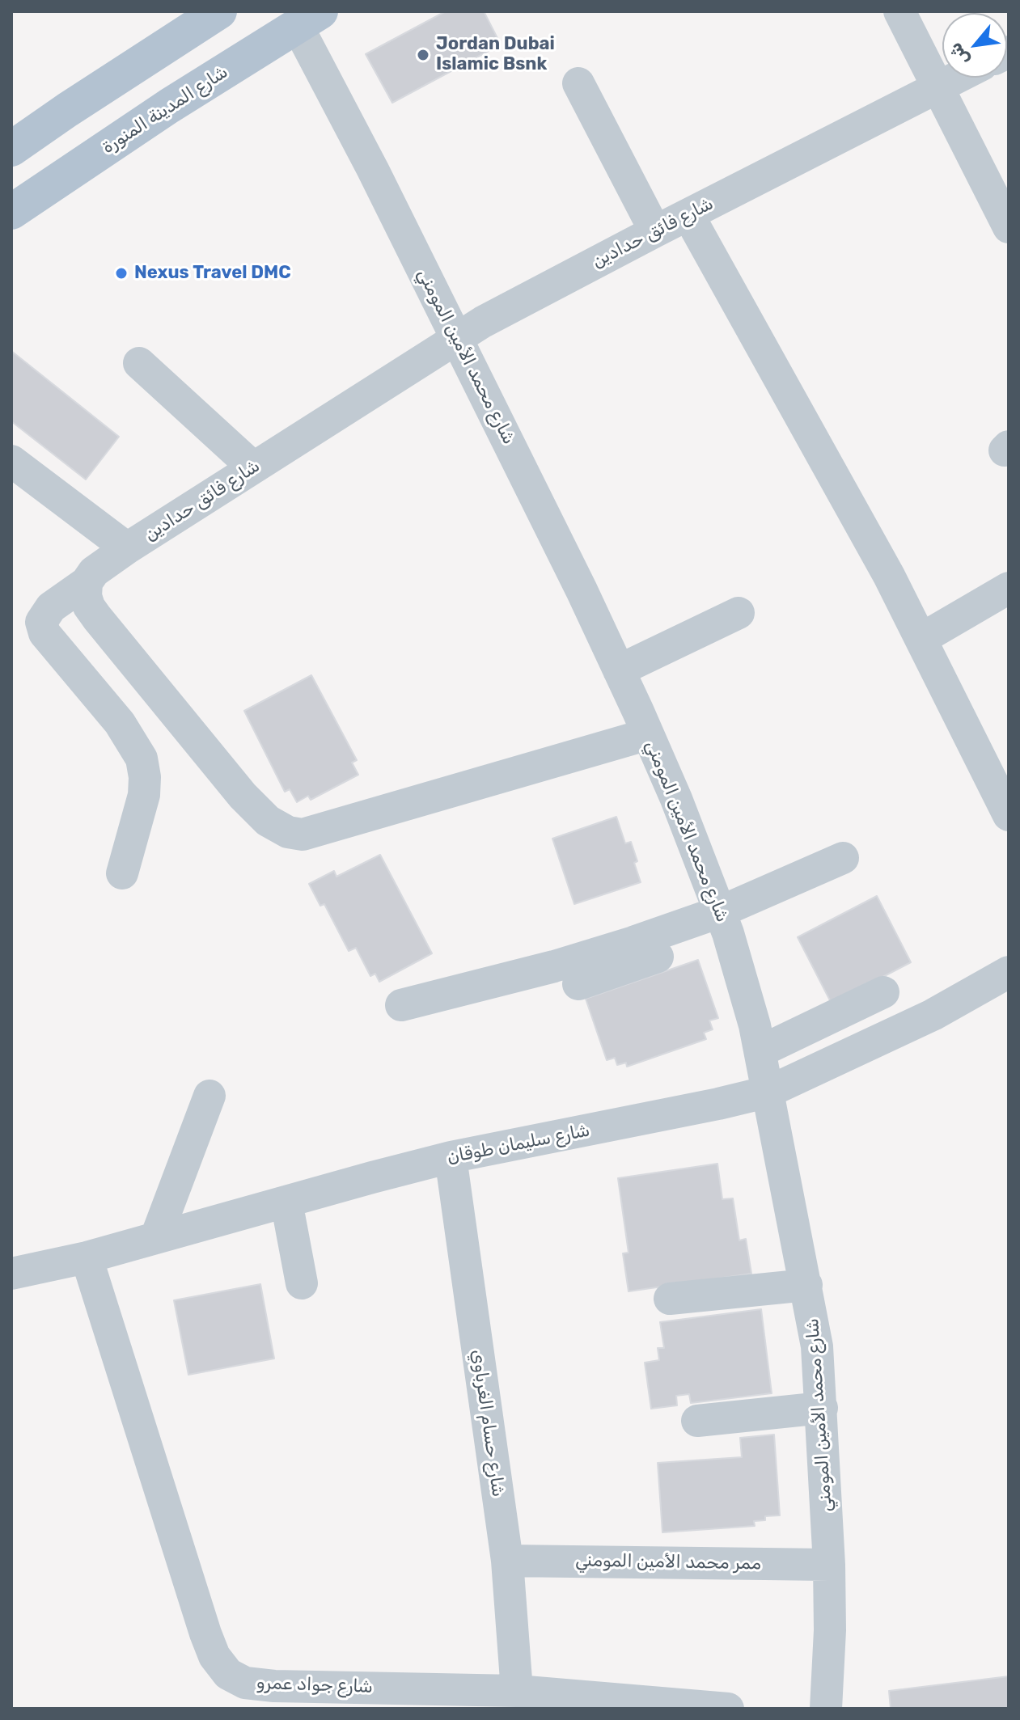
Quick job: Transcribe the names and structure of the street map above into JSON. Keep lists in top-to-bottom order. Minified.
{"streets":{"main road":["شارع المدينة المنورة"],"street":["شارع فائق حدادين","شارع محمد الأمين المومني","شارع سليمان طوقان","شارع حسام الغرباوي","ممر محمد الأمين المومني","شارع جواد عمرو"]},"crossings":[["شارع المدينة المنورة","شارع محمد الأمين المومني"],["شارع فائق حدادين","شارع محمد الأمين المومني"],["شارع محمد الأمين المومني","شارع سليمان طوقان"],["شارع محمد الأمين المومني","ممر محمد الأمين المومني"],["شارع سليمان طوقان","شارع حسام الغرباوي"],["شارع سليمان طوقان","شارع جواد عمرو"],["شارع حسام الغرباوي","ممر محمد الأمين المومني"],["شارع حسام الغرباوي","شارع جواد عمرو"]],"places":["Jordan Dubai Islamic Bsnk","Nexus Travel DMC"],"north":"bottom left"}
